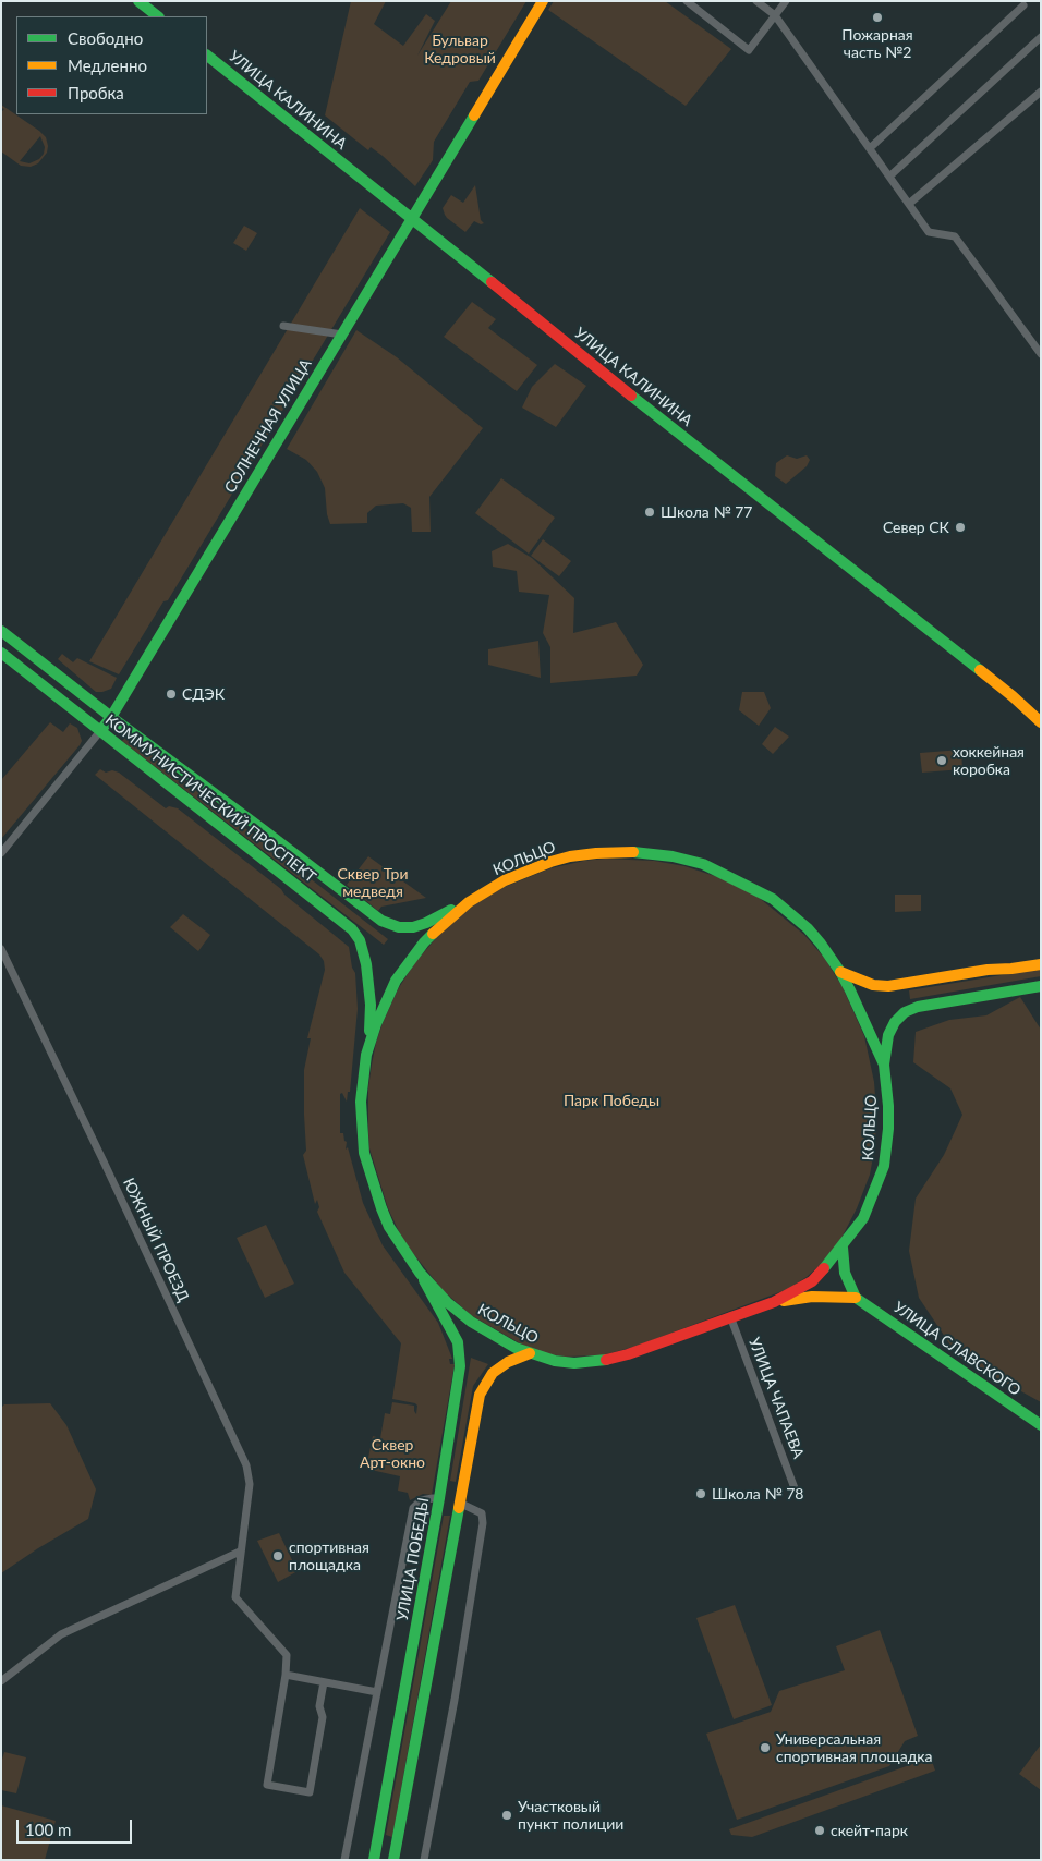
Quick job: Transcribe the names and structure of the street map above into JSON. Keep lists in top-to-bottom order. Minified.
{"streets":{"main road":["УЛИЦА КАЛИНИНА","СОЛНЕЧНАЯ УЛИЦА","КОММУНИСТИЧЕСКИЙ ПРОСПЕКТ","КОЛЬЦО","УЛИЦА СЛАВСКОГО","УЛИЦА ПОБЕДЫ"],"street":["ЮЖНЫЙ ПРОЕЗД","УЛИЦА ЧАПАЕВА"]},"crossings":[["УЛИЦА КАЛИНИНА","СОЛНЕЧНАЯ УЛИЦА"],["СОЛНЕЧНАЯ УЛИЦА","КОММУНИСТИЧЕСКИЙ ПРОСПЕКТ"],["КОММУНИСТИЧЕСКИЙ ПРОСПЕКТ","КОЛЬЦО"],["КОЛЬЦО","УЛИЦА ЧАПАЕВА"],["КОЛЬЦО","УЛИЦА ПОБЕДЫ"]],"parks":["Бульвар Кедровый","Сквер Три медведя","Парк Победы","Сквер Арт-окно"],"places":["Пожарная часть №2","Школа № 77","Север СК","СДЭК","хоккейная коробка","Школа № 78","спортивная площадка","Универсальная спортивная площадка","Участковый пункт полиции","скейт-парк"],"legend":["Свободно","Медленно","Пробка"],"scale_bar":"100 m"}
